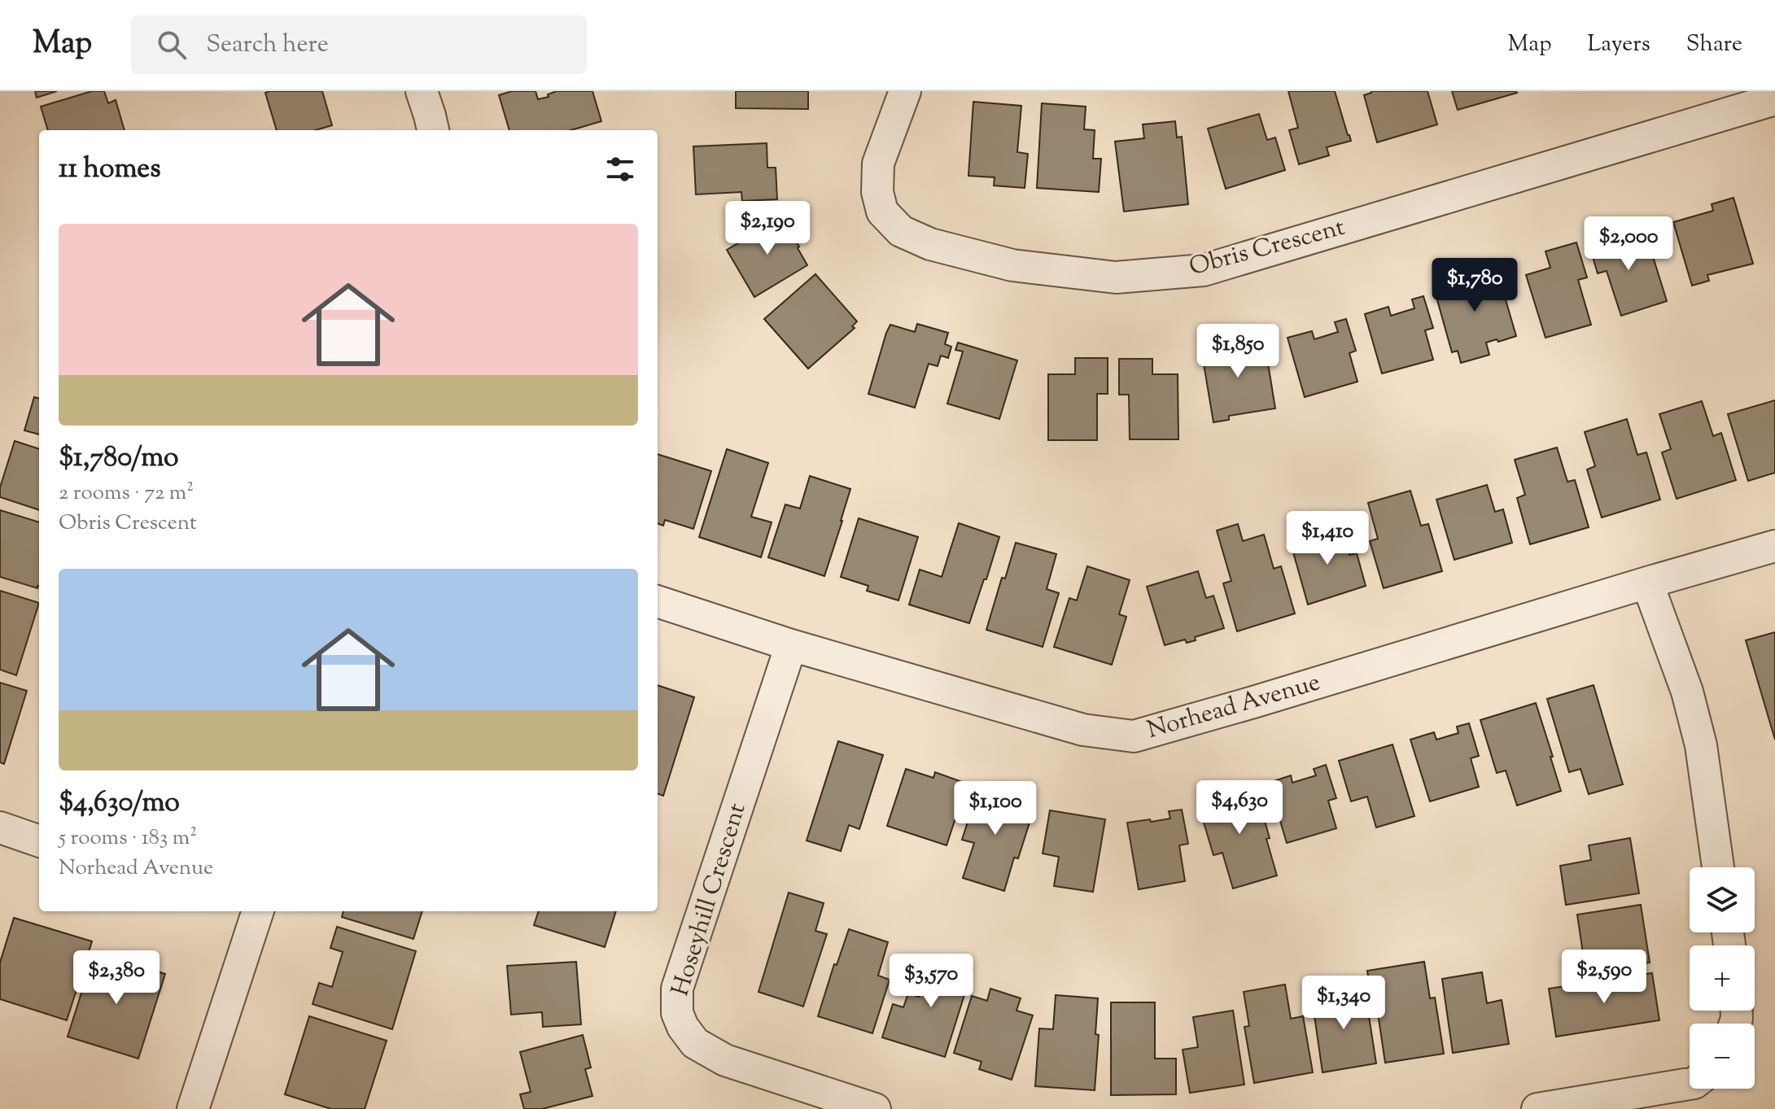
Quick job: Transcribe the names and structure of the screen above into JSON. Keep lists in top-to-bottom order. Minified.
{"streets":{"street":["Obris Crescent","Norhead Avenue","Hoseyhill Crescent"]},"crossings":[["Norhead Avenue","Hoseyhill Crescent"]],"page":{"header":"Map","search":"Search here","nav":["Map","Layers","Share"],"heading":"11 homes","price":["$2,190","$2,000","$1,780","$1,850","$1,410","$4,630","$1,100","$2,590","$2,380","$3,570","$1,340"],"list":[{"name":"$1,780/mo","note":"2 rooms · 72 m² · Obris Crescent"},{"name":"$4,630/mo","note":"5 rooms · 183 m² · Norhead Avenue"}],"map_buttons":["+","−"]}}
